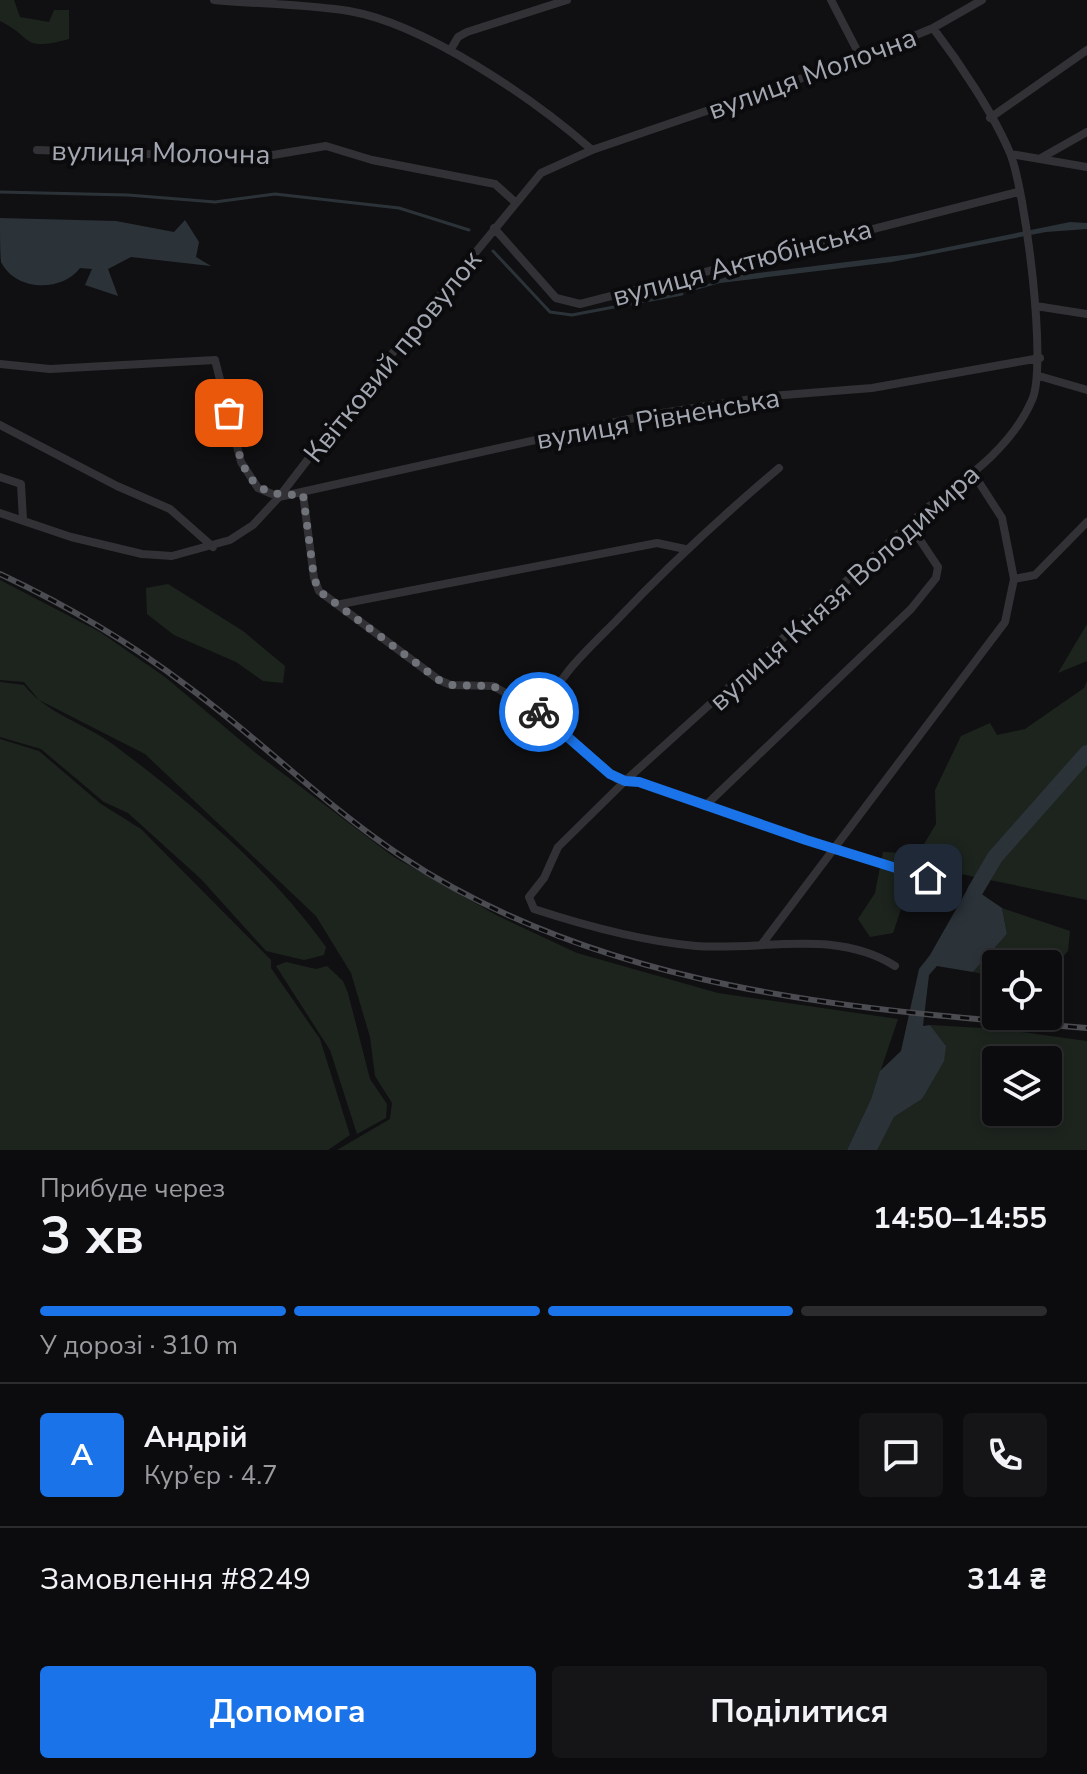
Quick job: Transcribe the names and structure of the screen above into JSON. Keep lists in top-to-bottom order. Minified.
{"streets":{"street":["вулиця Молочна","вулиця Актюбінська","Квітковий провулок","вулиця Рівненська","вулиця Князя Володимира"]},"crossings":[["вулиця Молочна","Квітковий провулок"],["вулиця Актюбінська","Квітковий провулок"],["вулиця Актюбінська","вулиця Князя Володимира"],["Квітковий провулок","вулиця Рівненська"],["вулиця Рівненська","вулиця Князя Володимира"]],"page":{"heading":["3 хв","Прибуде через","14:50–14:55"],"panel":["Андрій","Кур’єр · 4.7","Замовлення #8249","314 ₴"],"bar":"У дорозі · 310 m","round":"А","buttons":["Допомога","Поділитися"]}}
